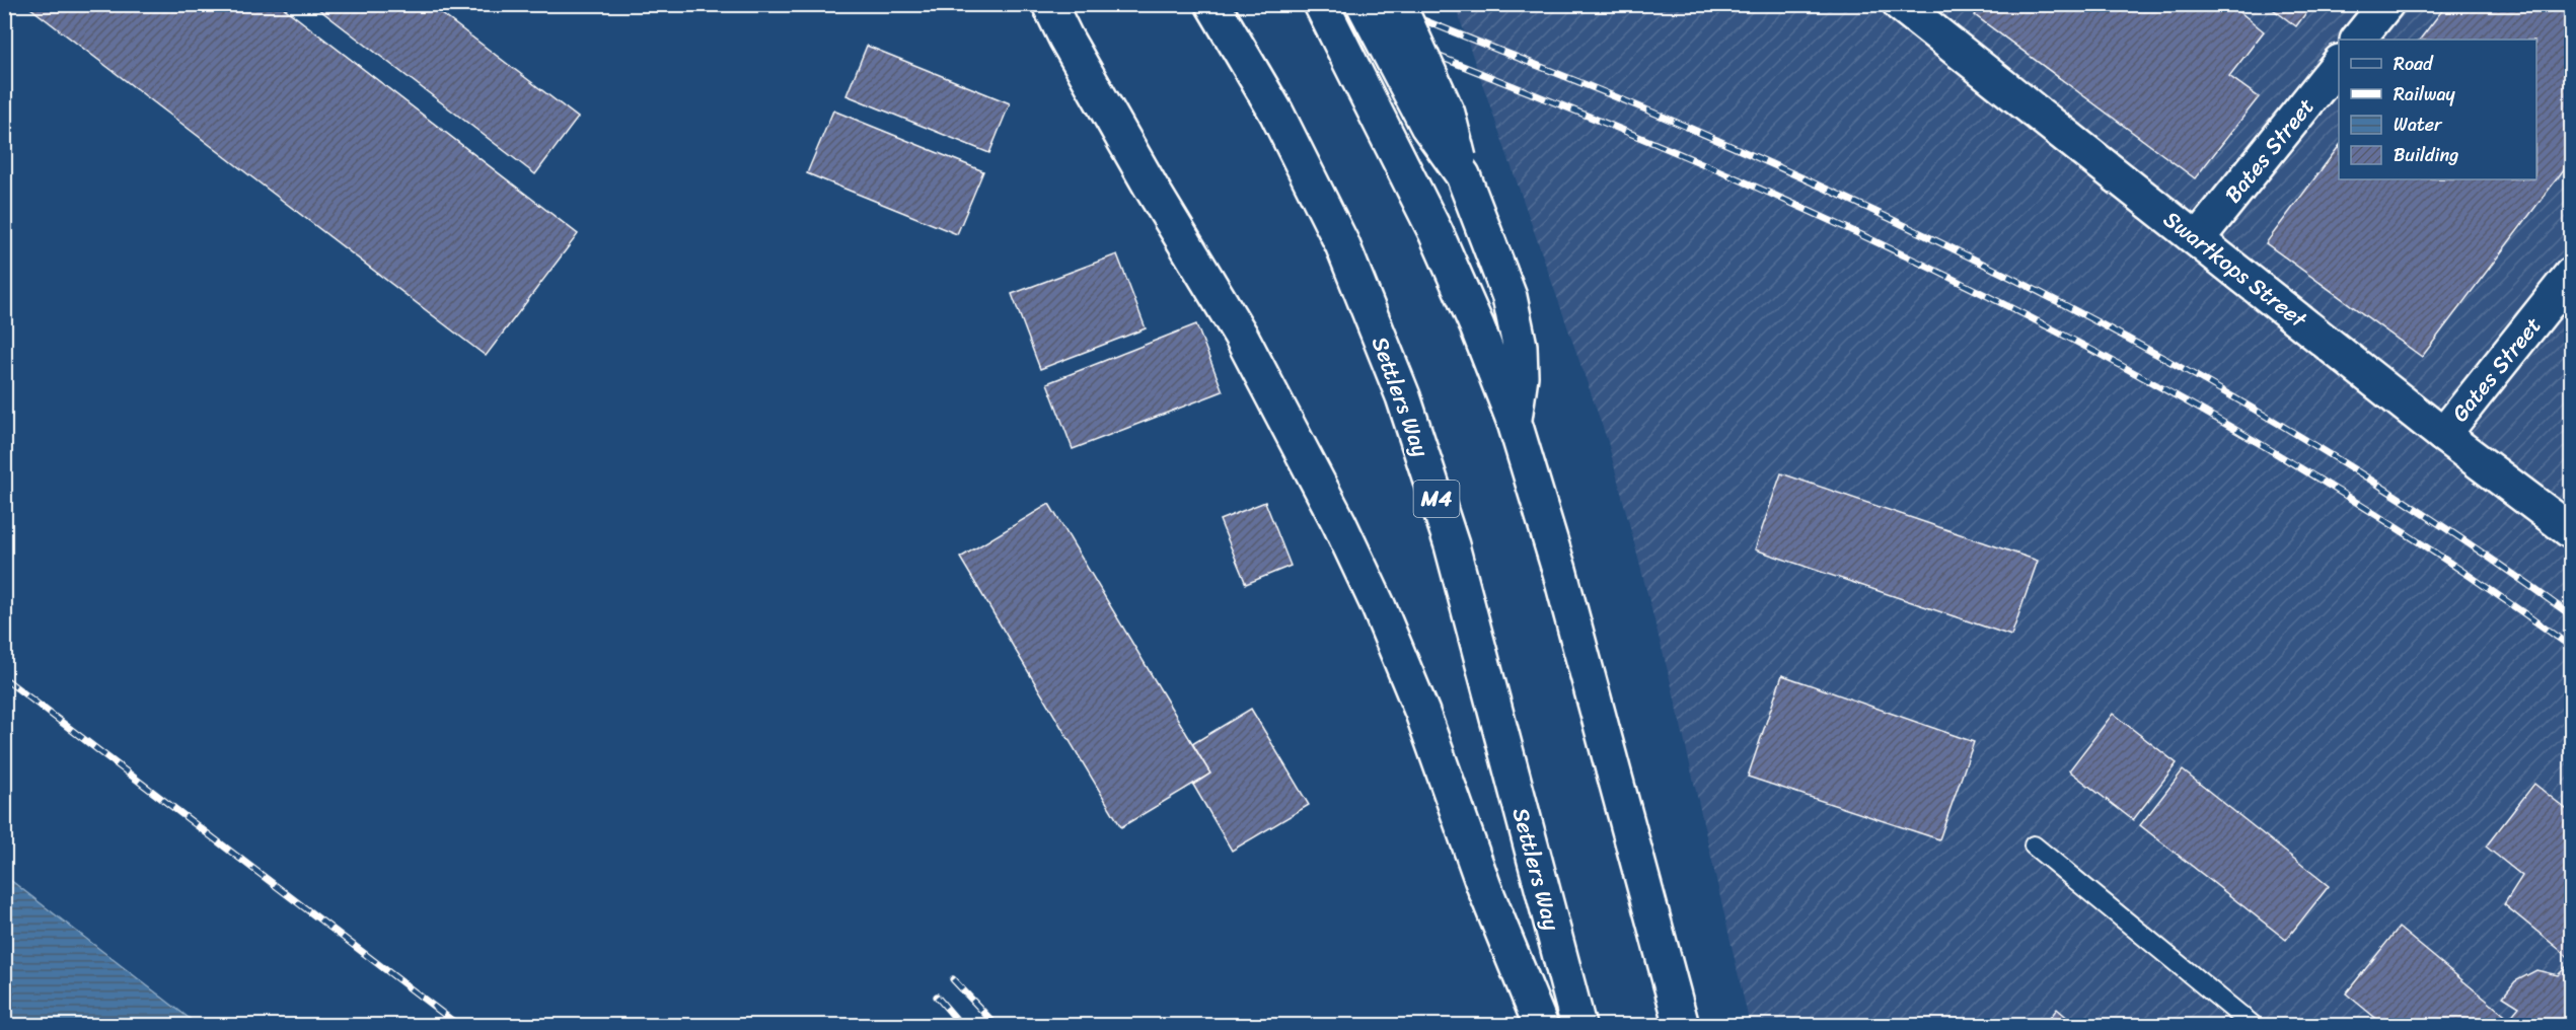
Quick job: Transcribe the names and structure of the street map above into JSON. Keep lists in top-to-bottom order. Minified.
{"streets":{"main road":["Bates Street","Swartkops Street","Gates Street","Settlers Way","M4"]},"crossings":[["Bates Street","Swartkops Street"],["Swartkops Street","Gates Street"]],"legend":["Road","Railway","Water","Building"]}
